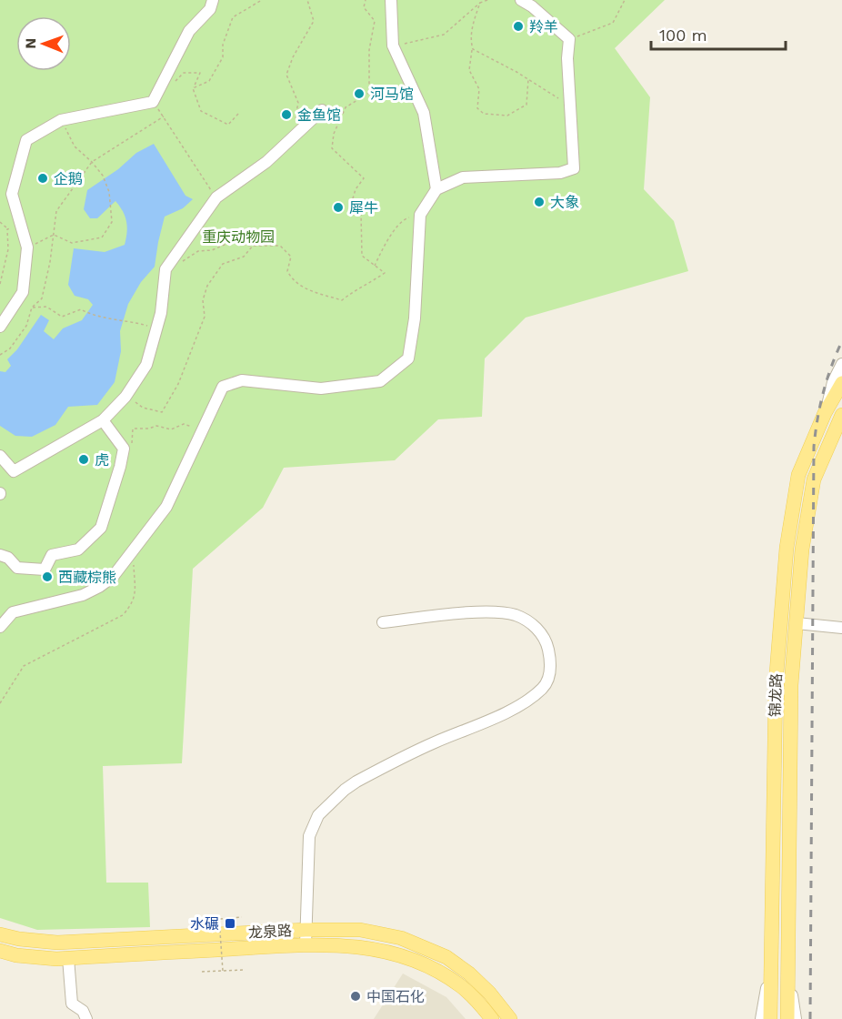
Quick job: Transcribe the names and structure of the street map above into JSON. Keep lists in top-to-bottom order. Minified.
{"streets":{"main road":["锦龙路","龙泉路"]},"parks":["重庆动物园"],"places":{"other":["羚羊","河马馆","金鱼馆","企鹅","大象","犀牛","虎","西藏棕熊","中国石化"],"transit":["水碾"]},"scale_bar":"100 m","north":"left"}
